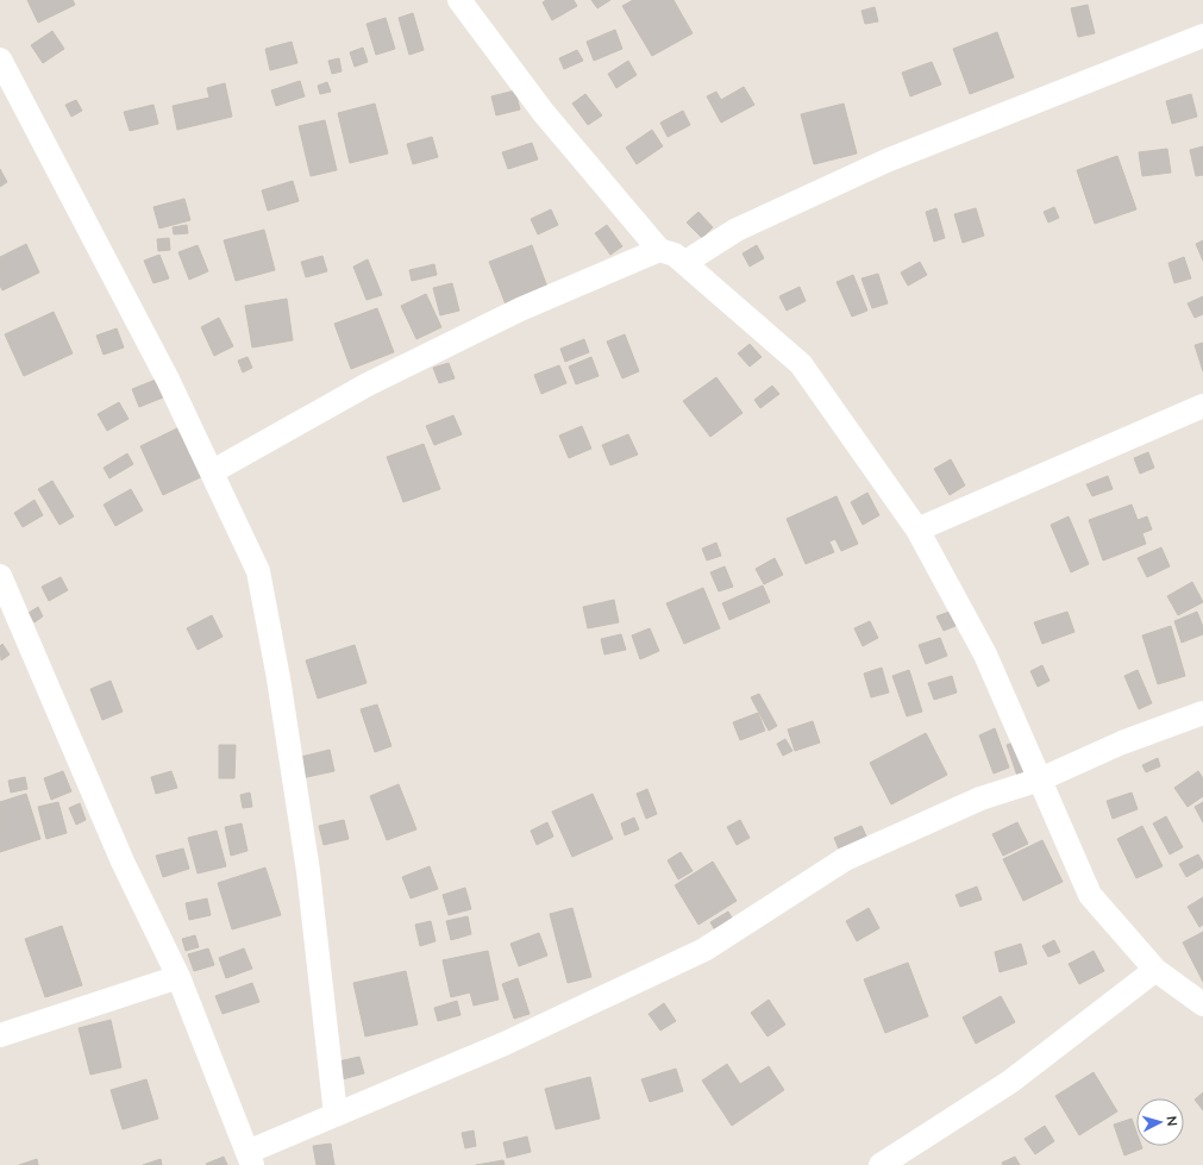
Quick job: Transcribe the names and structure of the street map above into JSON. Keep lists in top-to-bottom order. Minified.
{"north":"right"}
